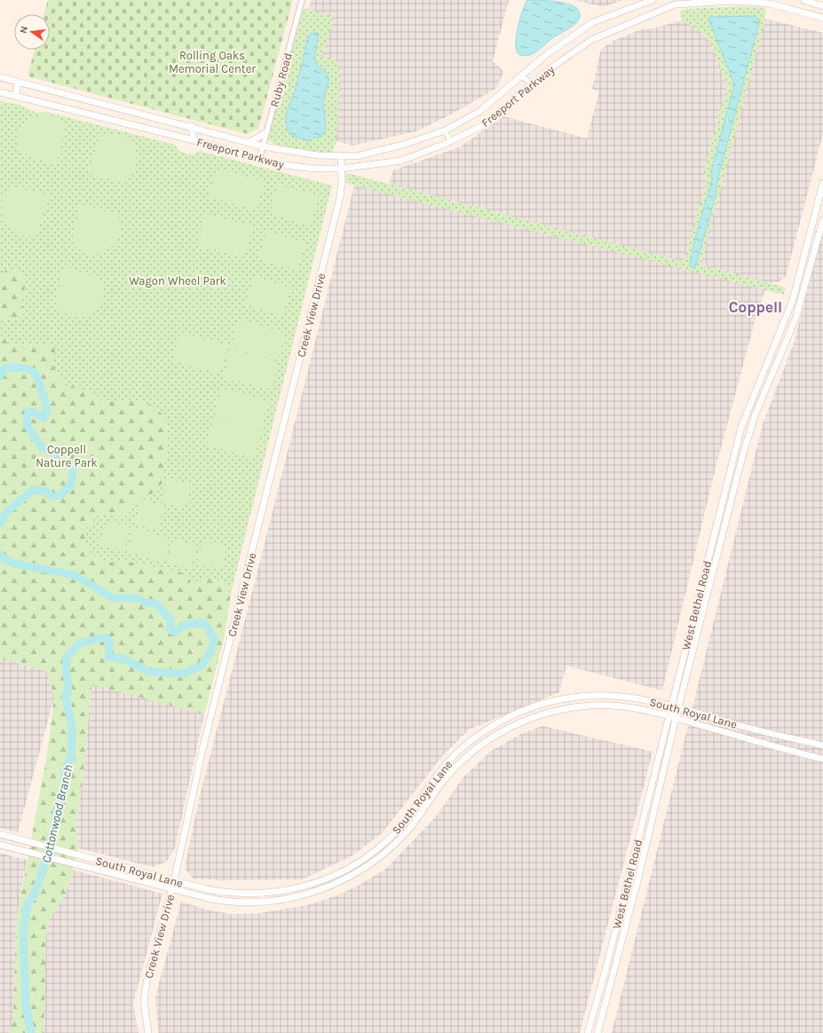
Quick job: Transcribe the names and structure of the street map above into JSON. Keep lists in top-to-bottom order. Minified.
{"streets":{"main road":["Freeport Parkway","Creek View Drive","West Bethel Road","South Royal Lane"],"street":["Ruby Road"]},"crossings":[["Ruby Road","Freeport Parkway"],["Freeport Parkway","Creek View Drive"],["Creek View Drive","South Royal Lane"],["West Bethel Road","South Royal Lane"]],"districts":["Coppell"],"water":["Cottonwood Branch"],"parks":["Rolling Oaks Memorial Center","Wagon Wheel Park","Coppell Nature Park"],"north":"left"}
